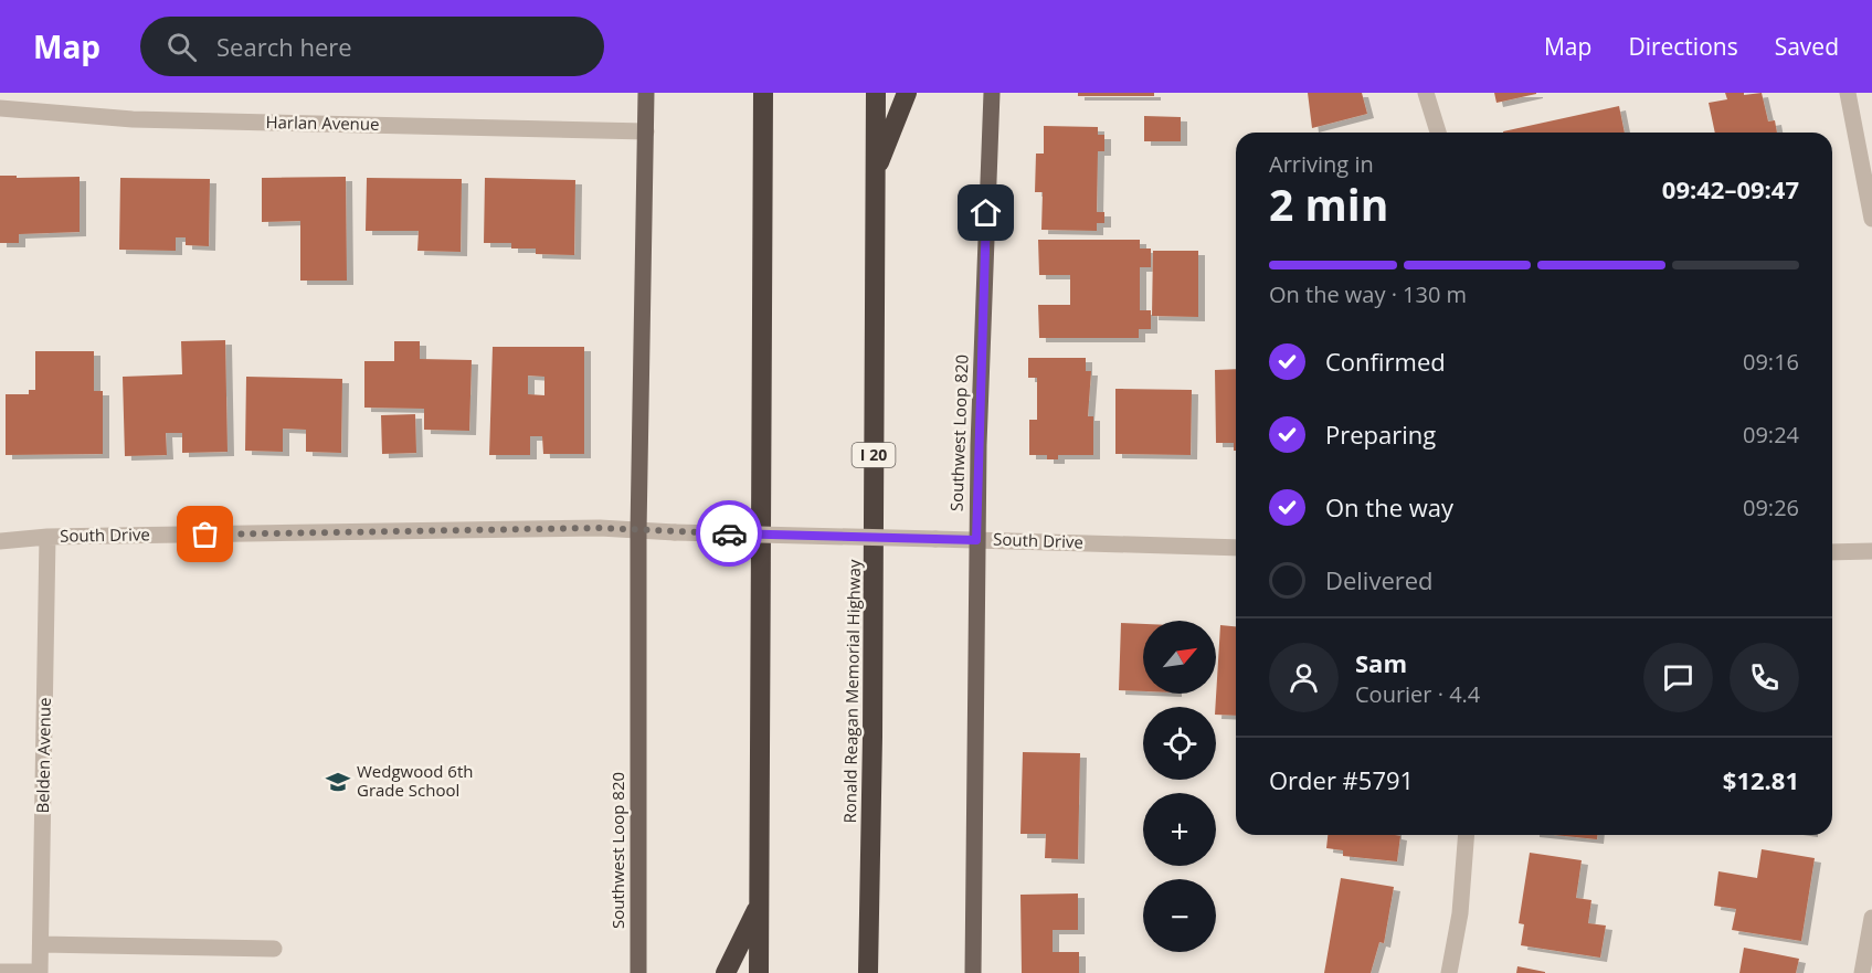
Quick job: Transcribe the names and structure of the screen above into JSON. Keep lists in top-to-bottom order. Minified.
{"streets":{"highway":["I 20","Ronald Reagan Memorial Highway"],"main road":["Southwest Loop 820"],"street":["Harlan Avenue","South Drive","Belden Avenue"]},"crossings":[["Harlan Avenue","Southwest Loop 820"],["Southwest Loop 820","South Drive"],["South Drive","Belden Avenue"]],"places":{"school or university":["Wedgwood 6th Grade School"]},"north":"top right","page":{"header":"Map","search":"Search here","nav":["Map","Directions","Saved"],"heading":["2 min","Arriving in","09:42–09:47"],"panel":["Sam","Courier · 4.4","Order #5791","$12.81"],"bar":"On the way · 130 m","list":[["Confirmed","09:16"],["Preparing","09:24"],["On the way","09:26"],"Delivered"],"map_buttons":["+","−"]}}
